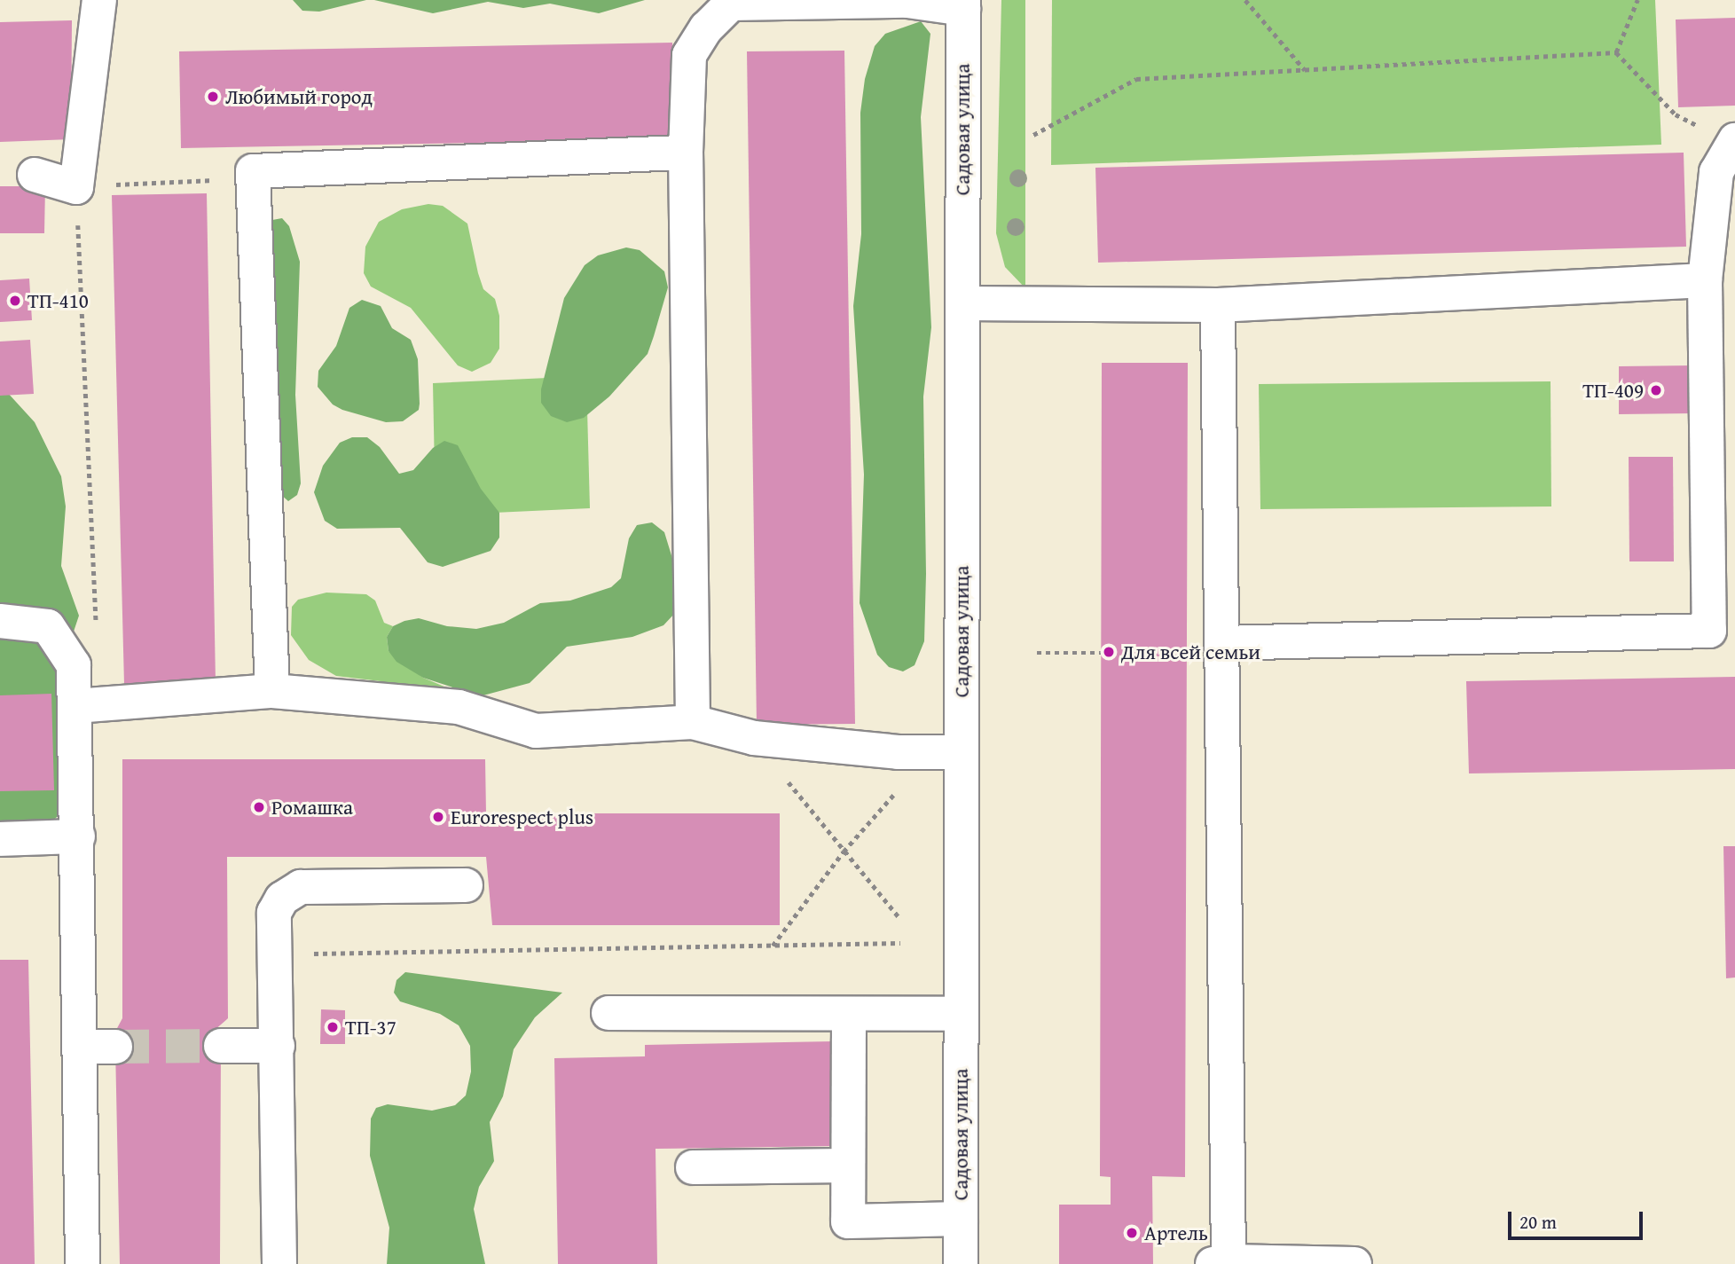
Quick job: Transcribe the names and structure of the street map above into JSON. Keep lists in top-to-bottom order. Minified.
{"streets":{"street":["Садовая улица"]},"places":["Любимый город","ТП-410","ТП-409","Для всей семьи","Ромашка","Eurorespect plus","ТП-37","Артель"],"scale_bar":"20 m"}
